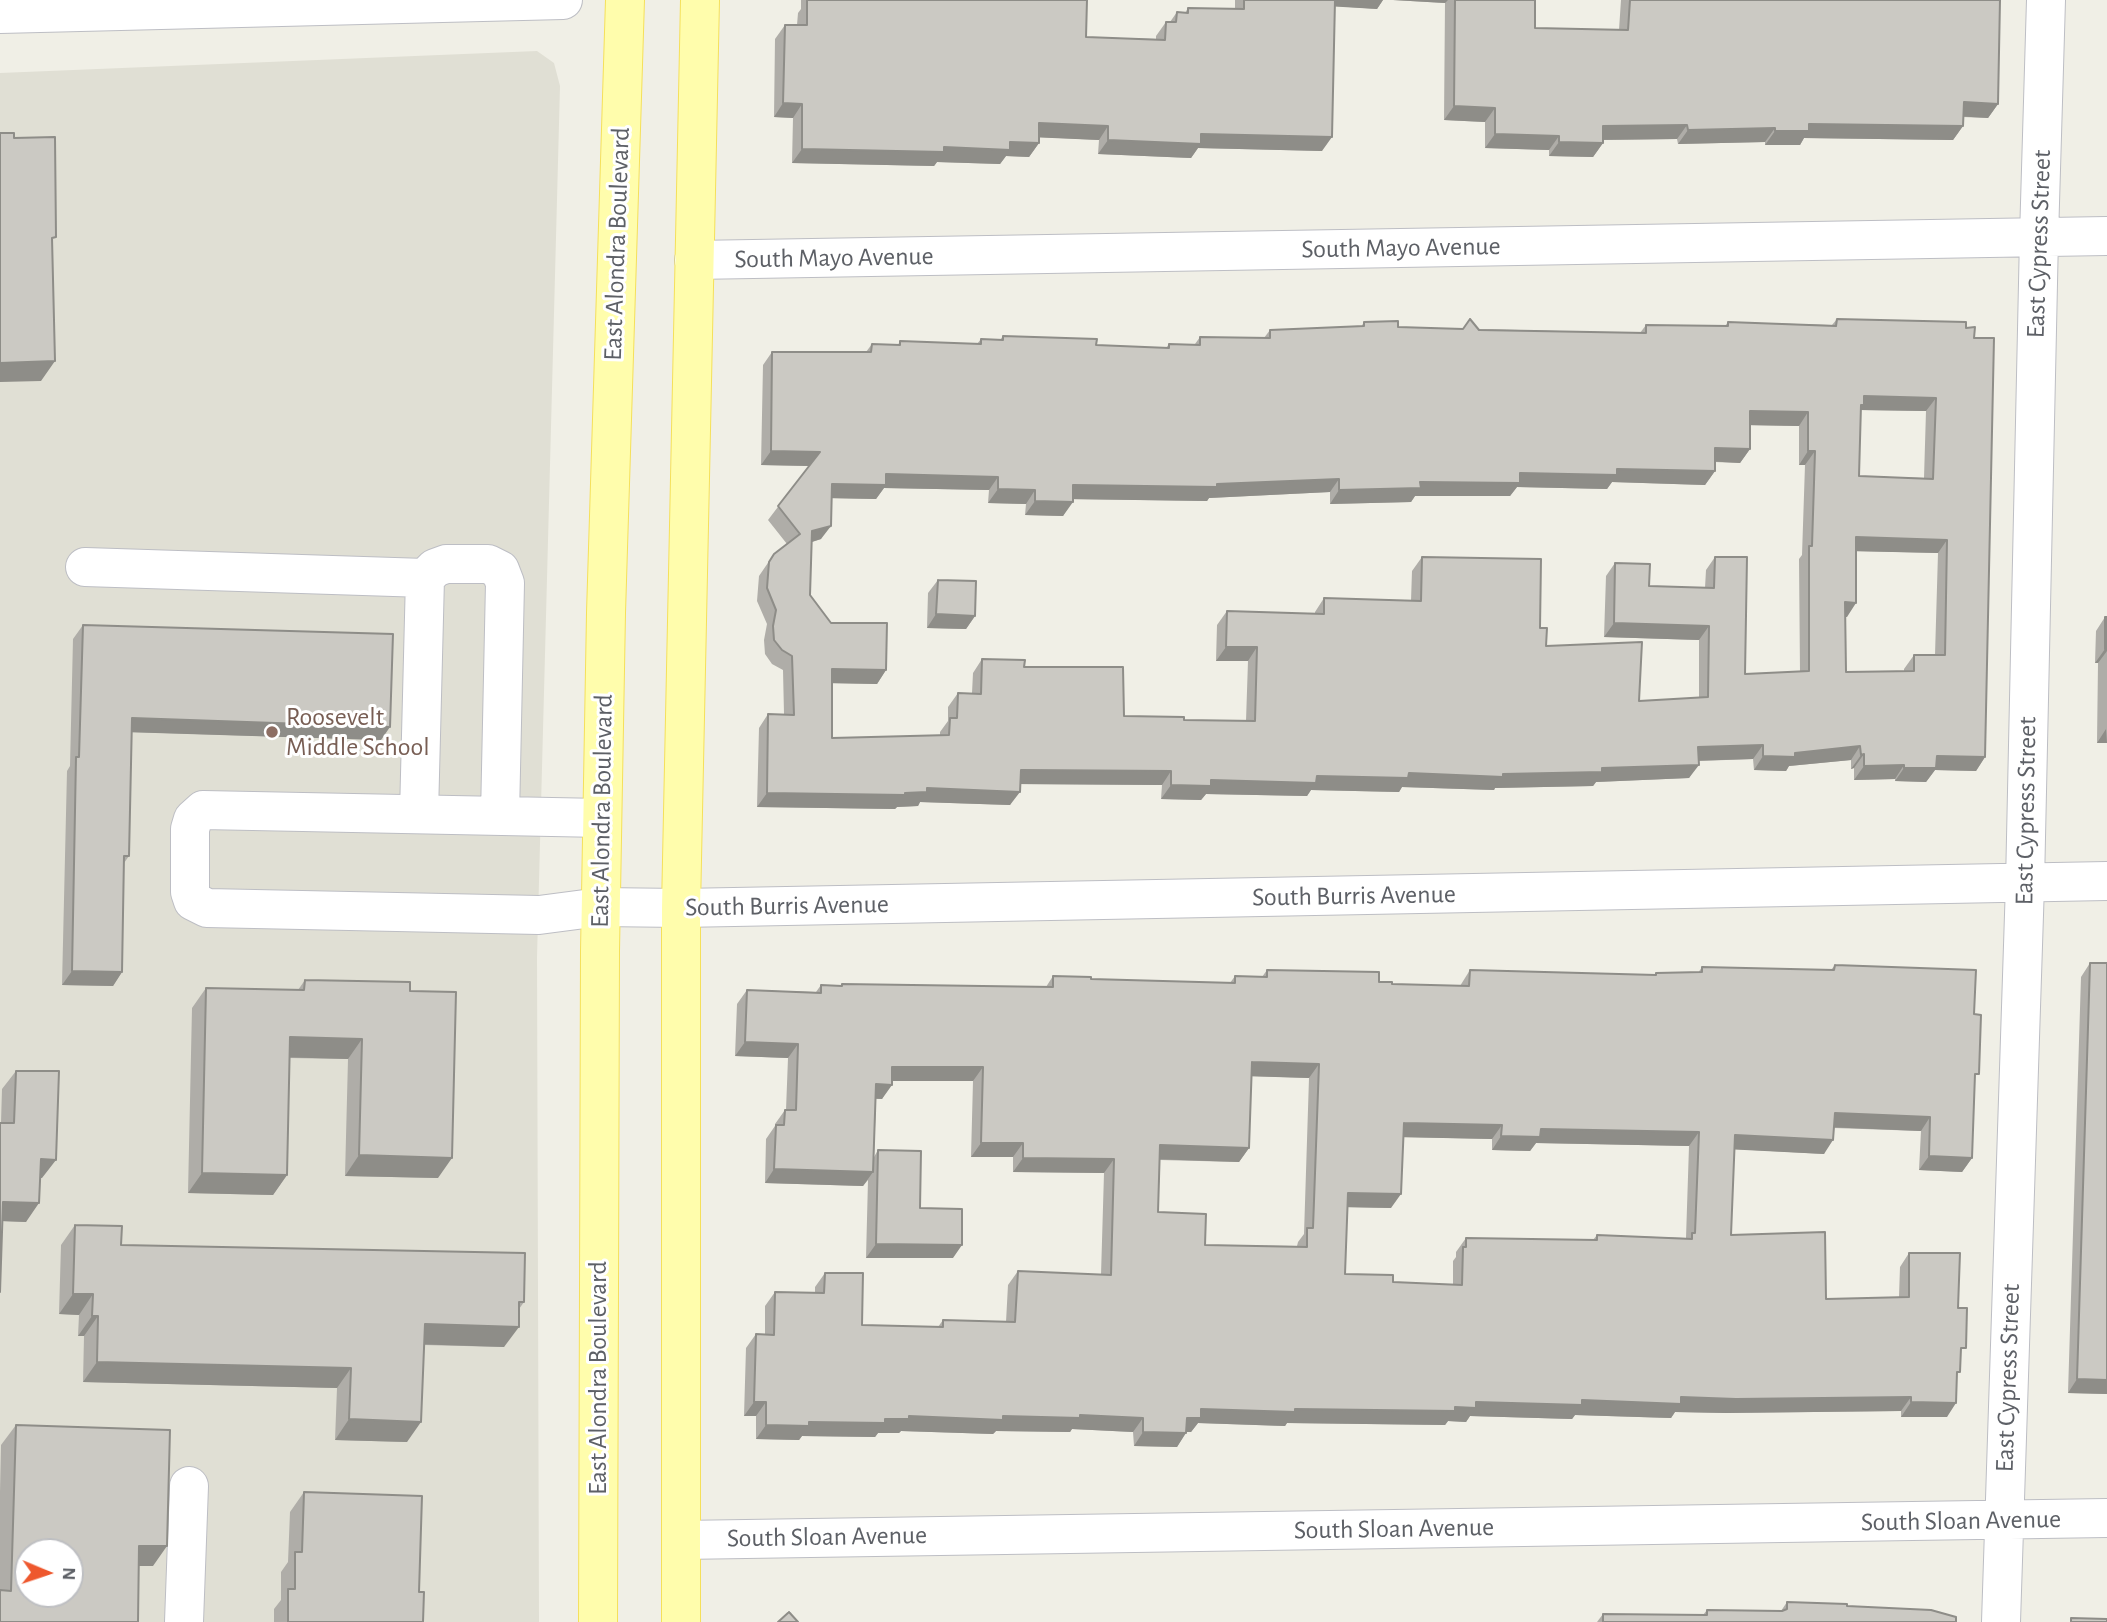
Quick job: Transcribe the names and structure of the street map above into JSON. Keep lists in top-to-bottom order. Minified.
{"streets":{"main road":["East Alondra Boulevard"],"street":["East Cypress Street","South Mayo Avenue","South Burris Avenue","South Sloan Avenue"]},"crossings":[["East Alondra Boulevard","South Burris Avenue"],["East Cypress Street","South Mayo Avenue"],["East Cypress Street","South Burris Avenue"],["East Cypress Street","South Sloan Avenue"]],"places":["Roosevelt Middle School"],"north":"right"}
